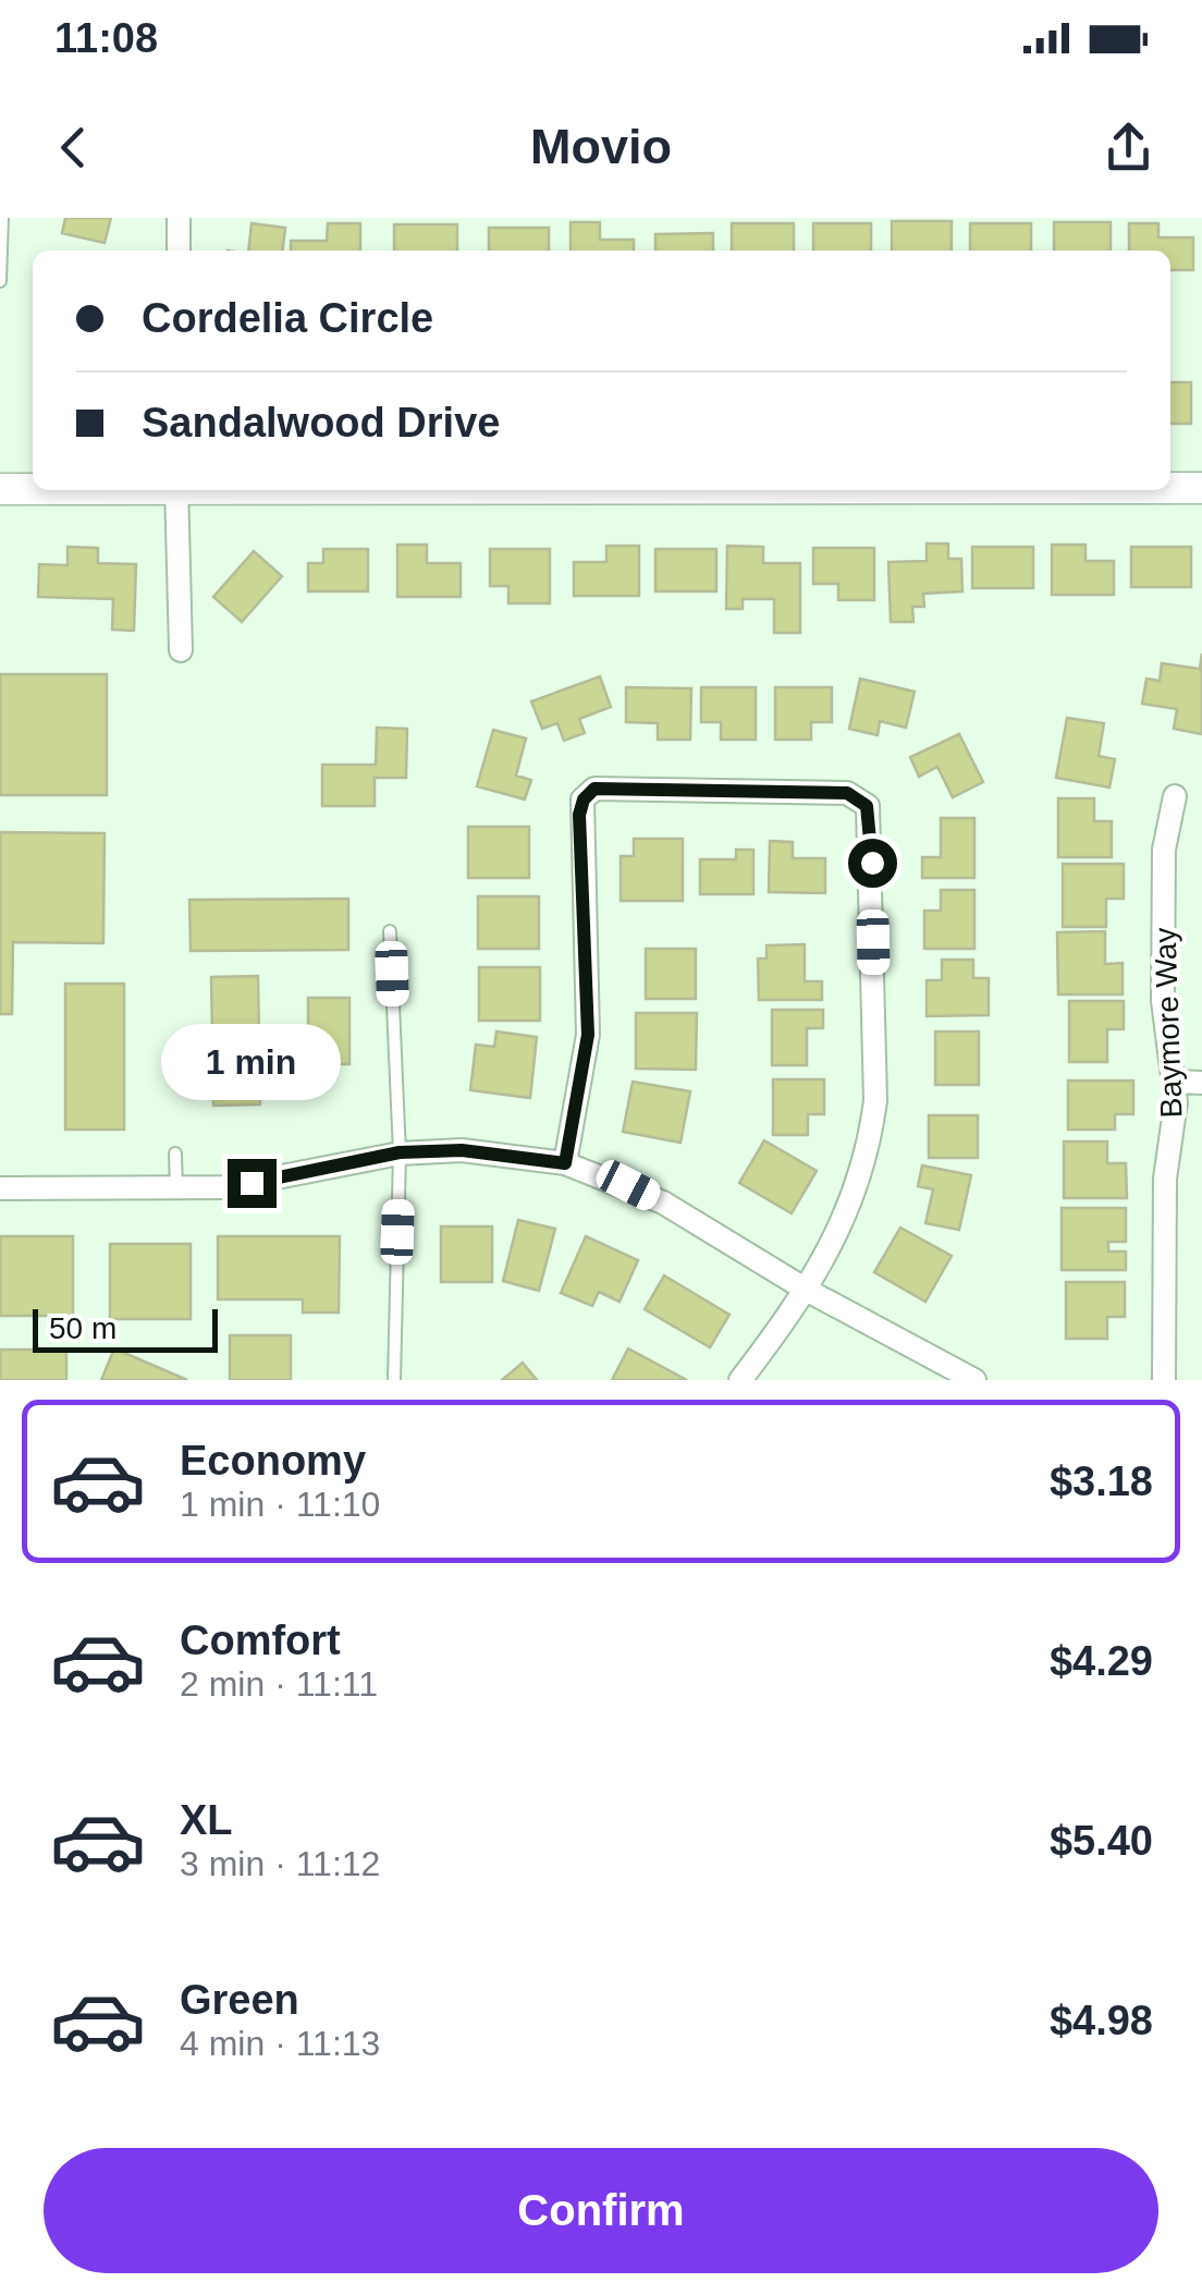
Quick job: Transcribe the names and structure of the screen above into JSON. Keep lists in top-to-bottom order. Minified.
{"streets":{"street":["Baymore Way"]},"scale_bar":"50 m","page":{"status":"11:08","header":"Movio","banner":["Cordelia Circle","Sandalwood Drive"],"bubble":"1 min","scale":"50 m","list":[{"name":"Economy","note":"1 min · 11:10","value":"$3.18"},{"name":"Comfort","note":"2 min · 11:11","value":"$4.29"},{"name":"XL","note":"3 min · 11:12","value":"$5.40"},{"name":"Green","note":"4 min · 11:13","value":"$4.98"}],"buttons":"Confirm"}}
